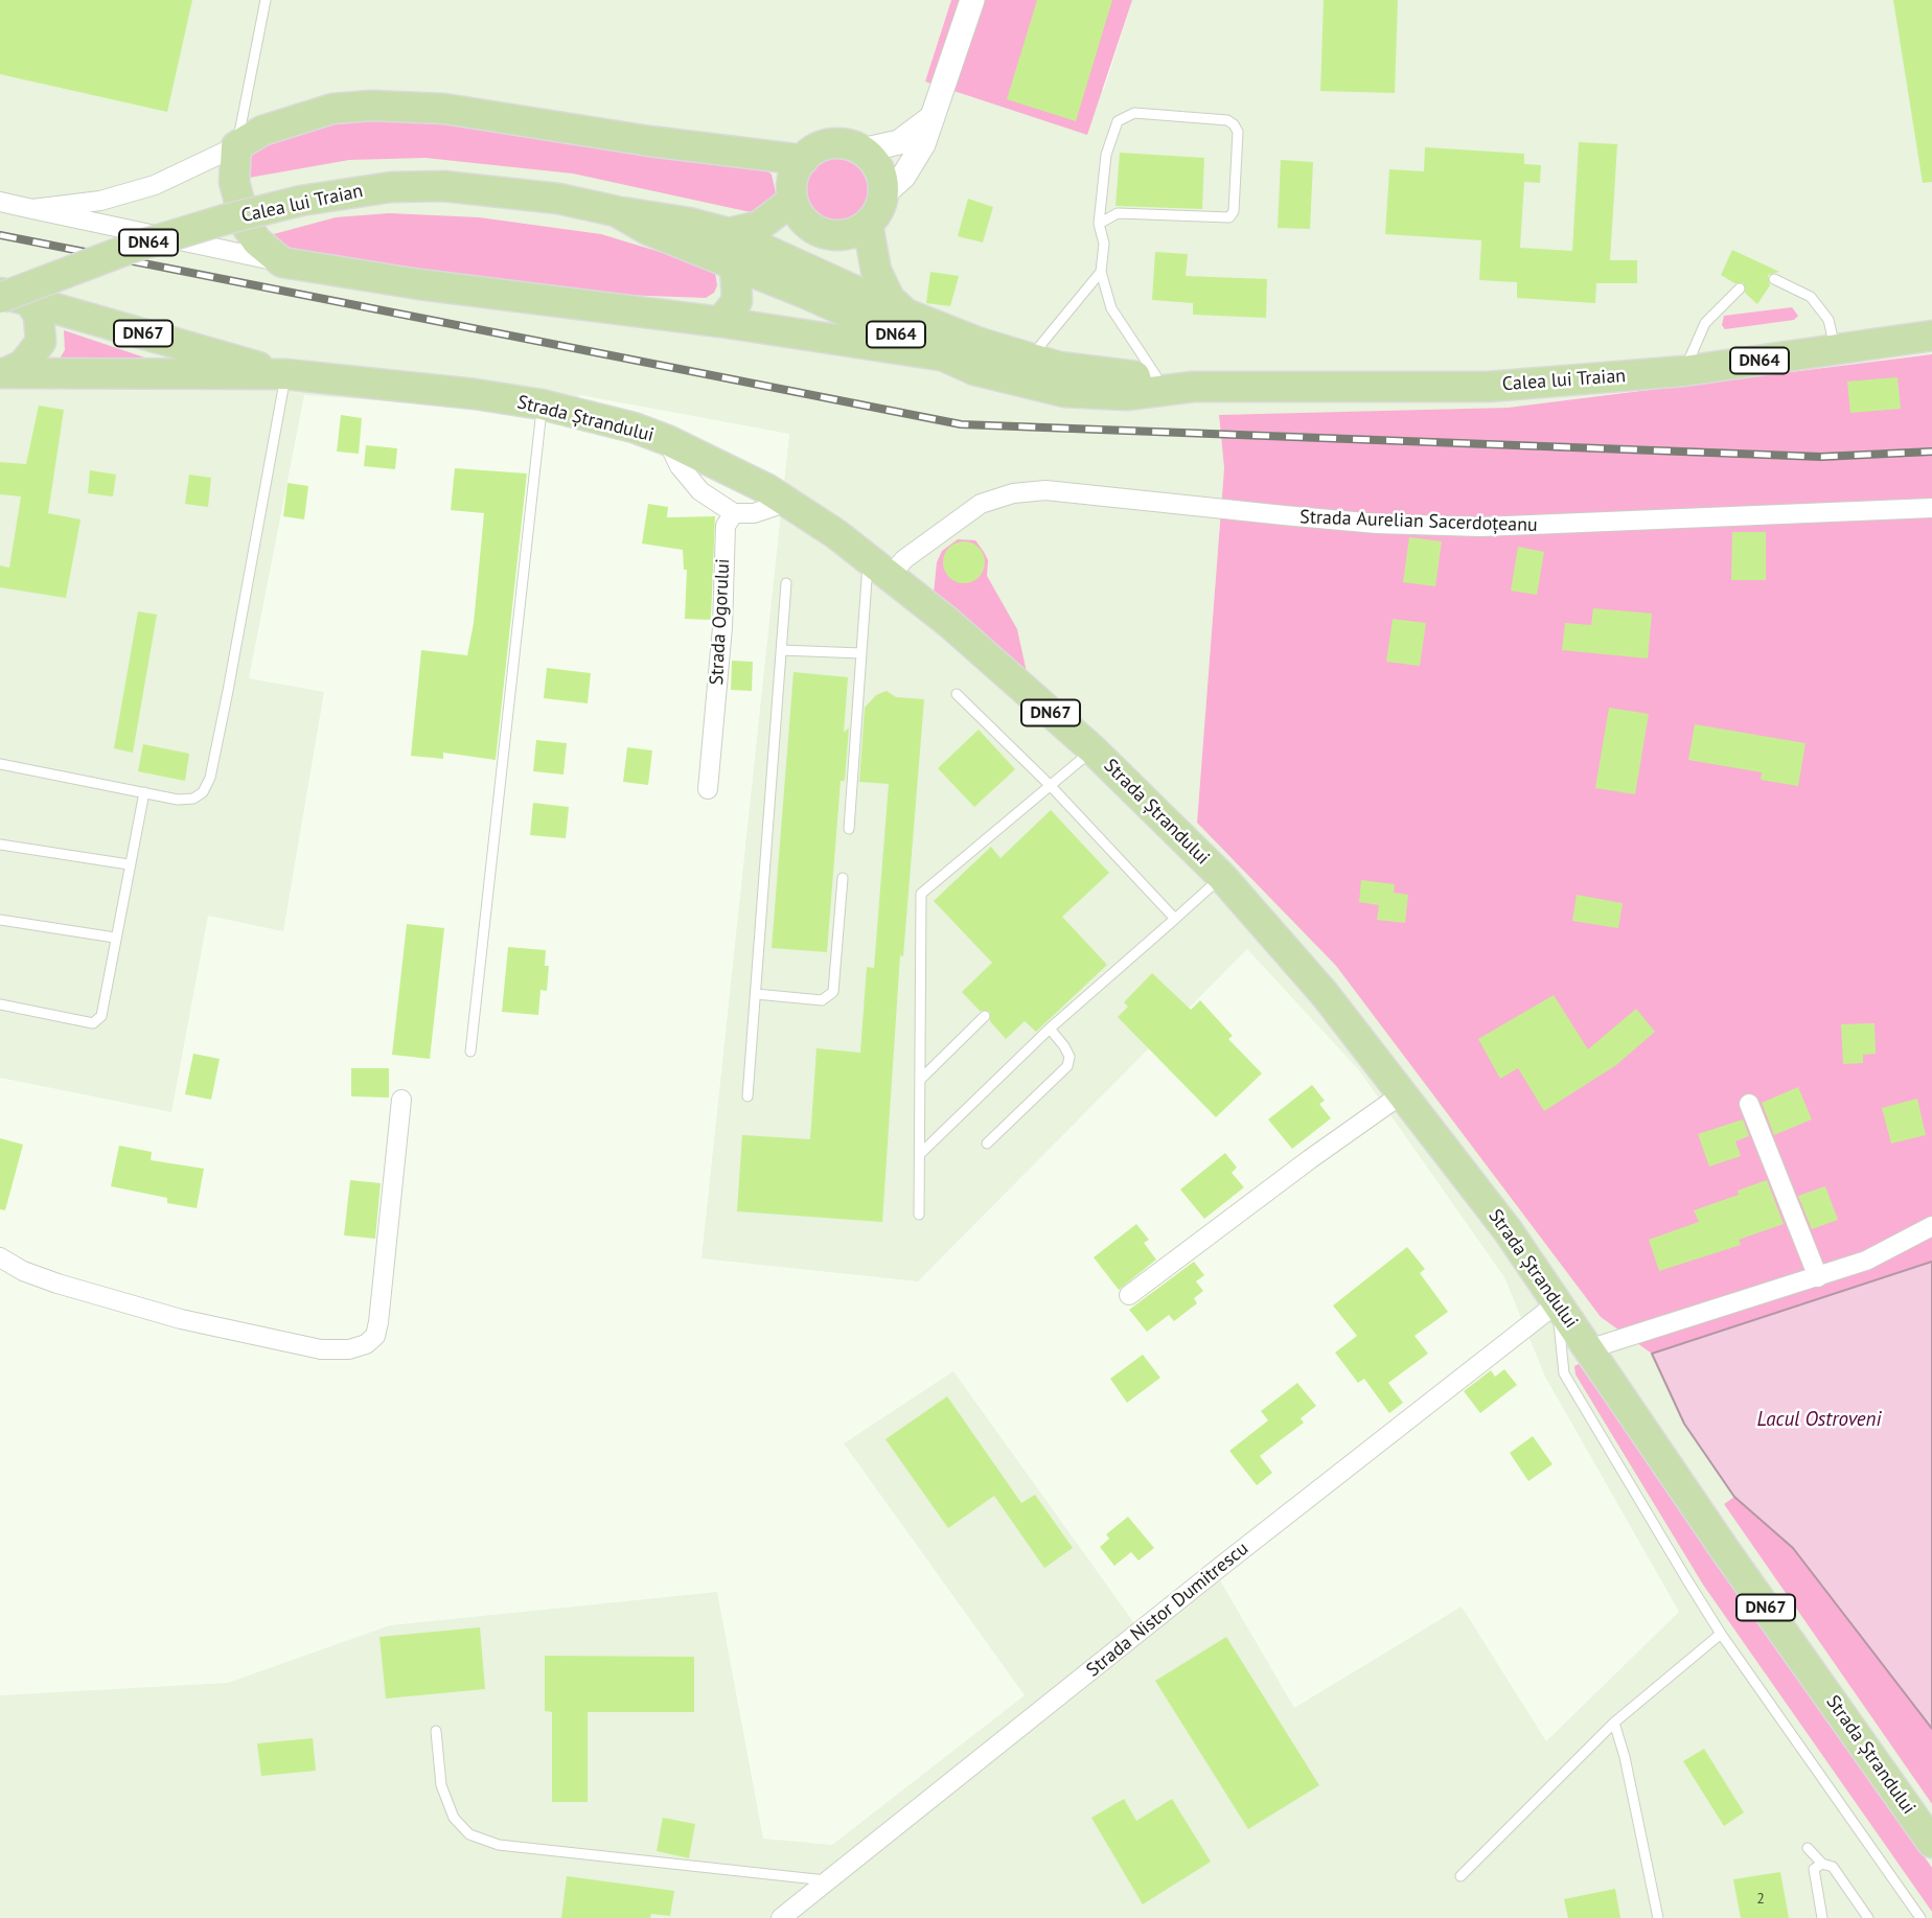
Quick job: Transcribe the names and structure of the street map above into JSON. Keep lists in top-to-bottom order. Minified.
{"streets":{"main road":["Calea lui Traian","DN64","DN67","Strada Ștrandului"],"street":["Strada Aurelian Sacerdoțeanu","Strada Ogorului","Strada Nistor Dumitrescu"]},"crossings":[["Calea lui Traian","DN67"],["DN67","Strada Ștrandului"],["Strada Ștrandului","Strada Aurelian Sacerdoțeanu"],["Strada Ștrandului","Strada Nistor Dumitrescu"]],"water":["Lacul Ostroveni"],"house_numbers":["2"]}
